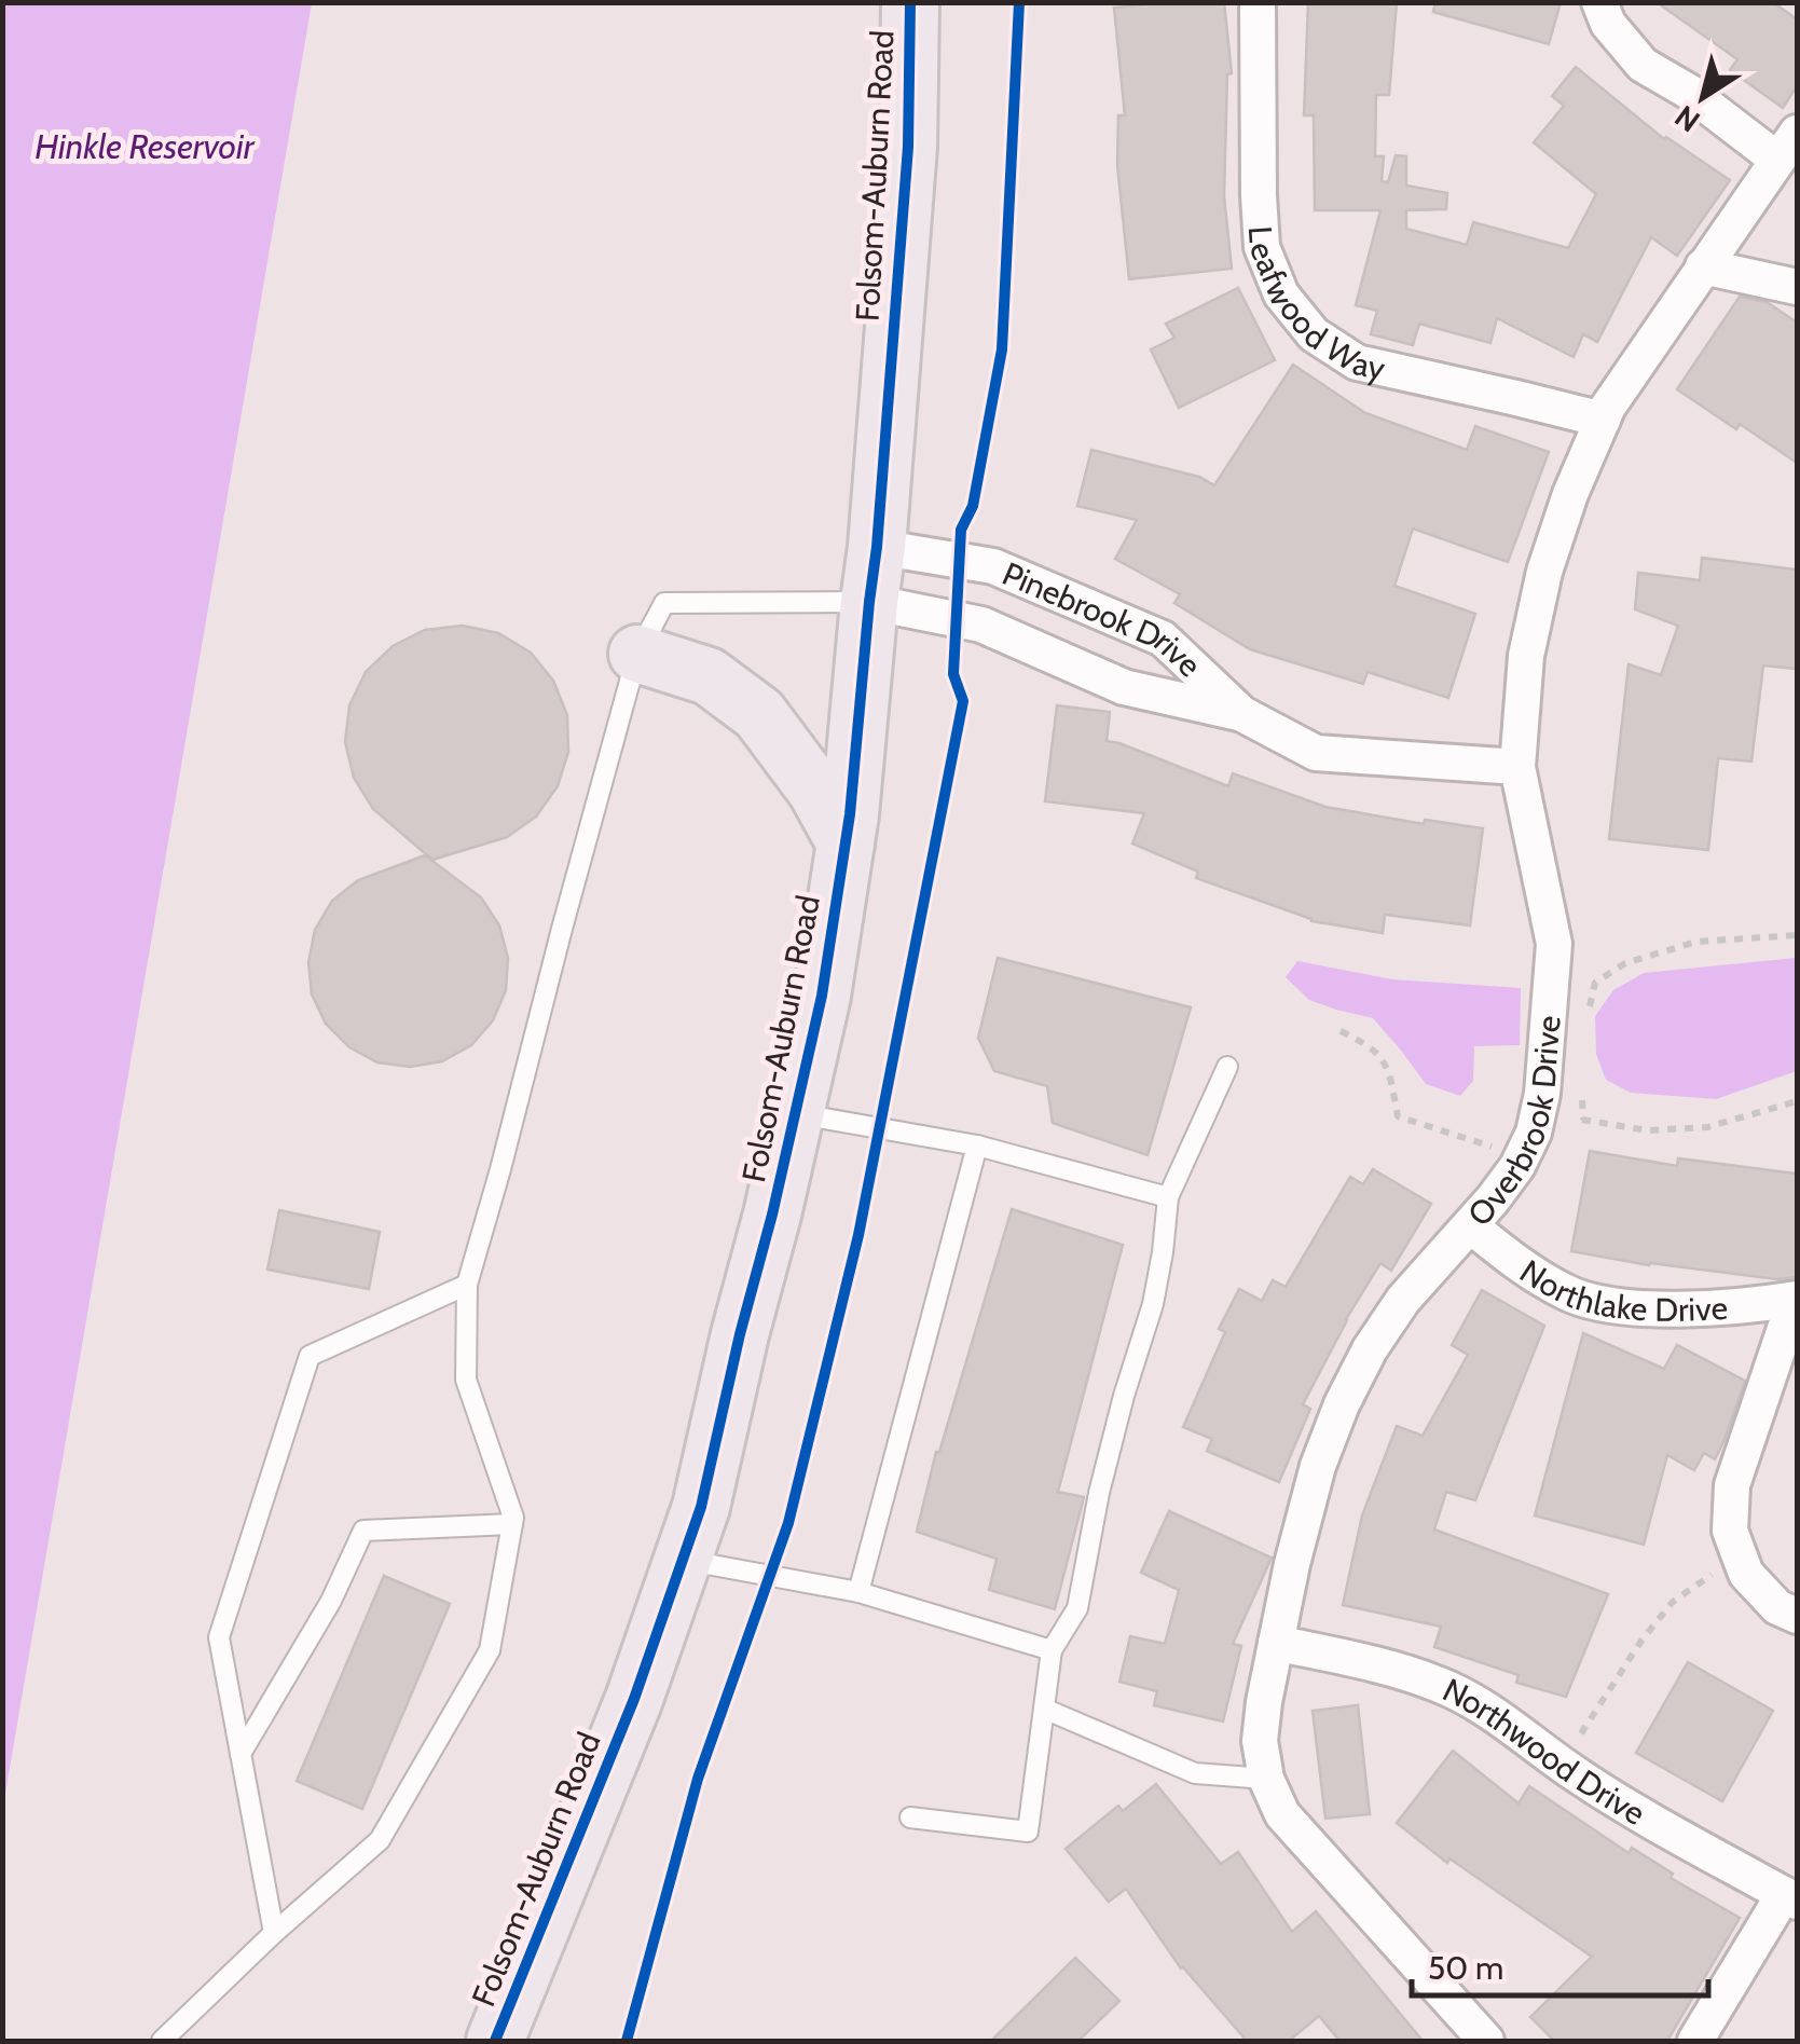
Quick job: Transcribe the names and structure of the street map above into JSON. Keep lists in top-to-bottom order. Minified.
{"streets":{"main road":["Folsom-Auburn Road"],"street":["Leafwood Way","Pinebrook Drive","Overbrook Drive","Northlake Drive","Northwood Drive"]},"crossings":[["Folsom-Auburn Road","Pinebrook Drive"],["Leafwood Way","Overbrook Drive"],["Pinebrook Drive","Overbrook Drive"],["Overbrook Drive","Northlake Drive"],["Overbrook Drive","Northwood Drive"]],"water":["Hinkle Reservoir"],"scale_bar":"50 m","north":"bottom left"}
